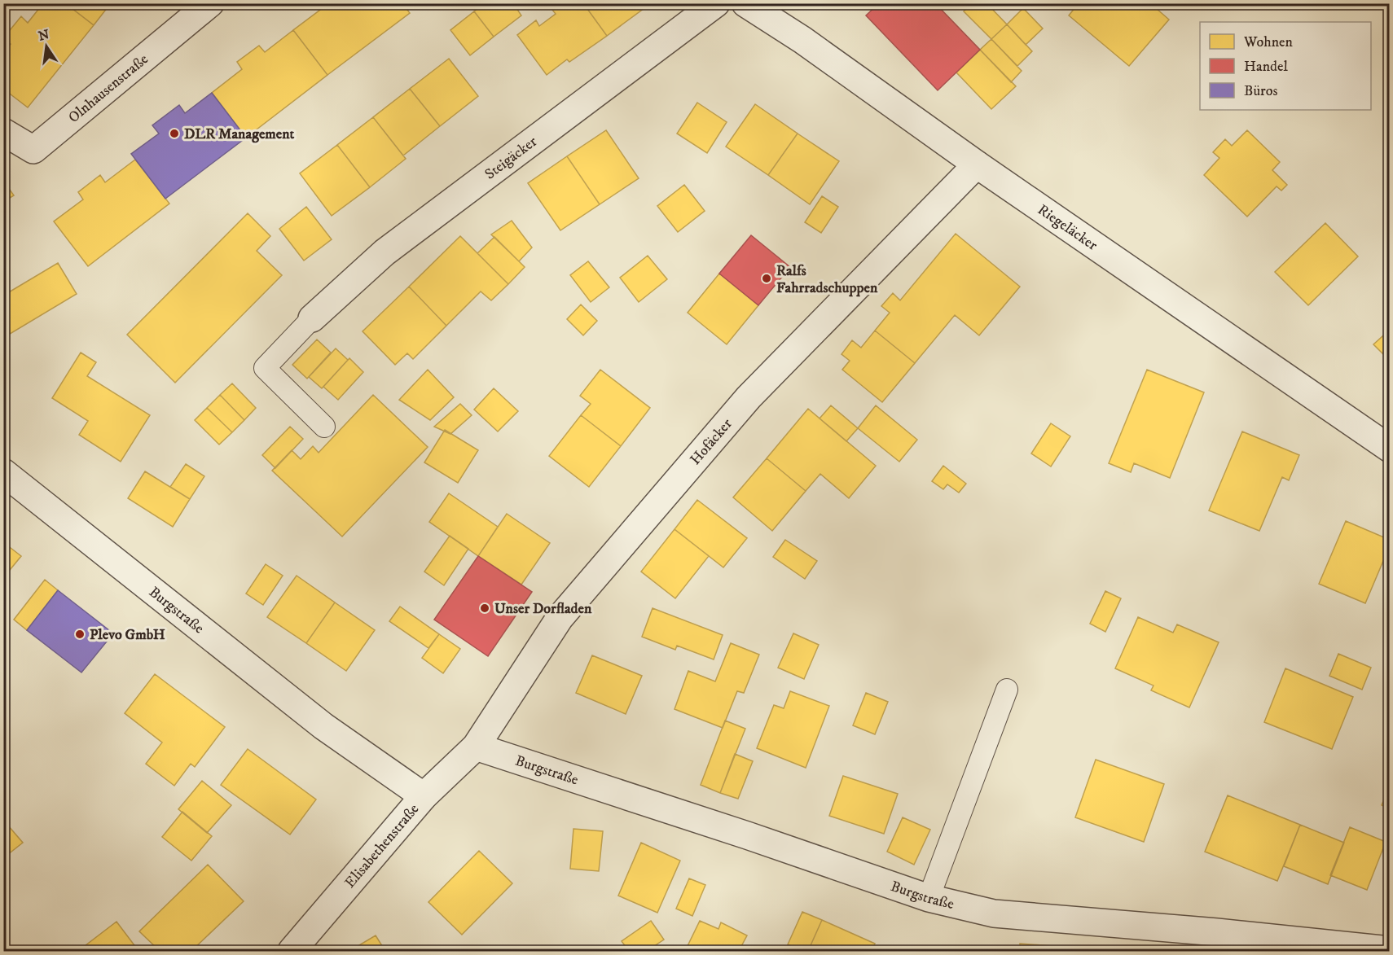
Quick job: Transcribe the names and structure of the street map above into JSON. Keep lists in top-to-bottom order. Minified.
{"streets":{"street":["Olnhausenstraße","Steigäcker","Riegeläcker","Hofäcker","Burgstraße","Elisabethenstraße"]},"crossings":[["Riegeläcker","Hofäcker"],["Hofäcker","Burgstraße"],["Hofäcker","Elisabethenstraße"],["Burgstraße","Elisabethenstraße"]],"places":["DLR Management","Ralfs Fahrradschuppen","Unser Dorfladen","Plevo GmbH"],"legend":["Wohnen","Handel","Büros"],"north":"top"}
